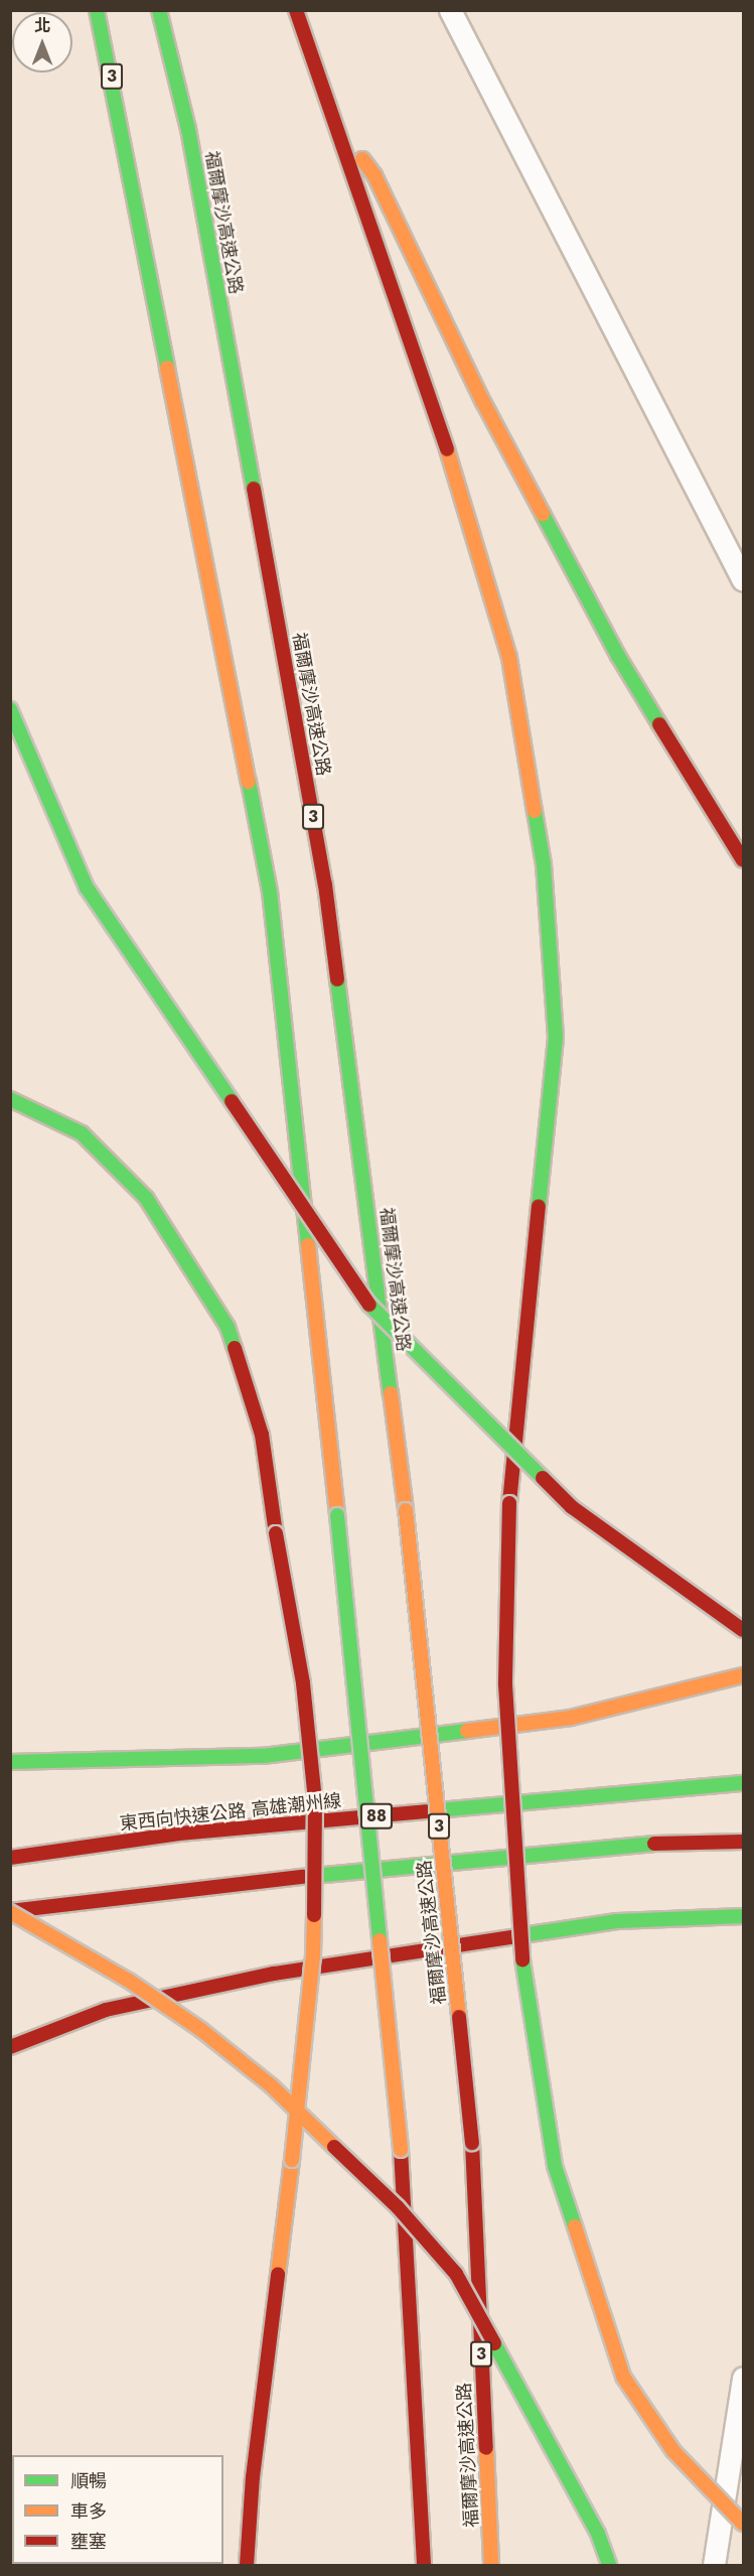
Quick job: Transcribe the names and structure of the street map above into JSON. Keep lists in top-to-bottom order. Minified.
{"streets":{"highway":["3","福爾摩沙高速公路","東西向快速公路 高雄潮州線","88"]},"legend":["順暢","車多","壅塞"],"north":"top"}
